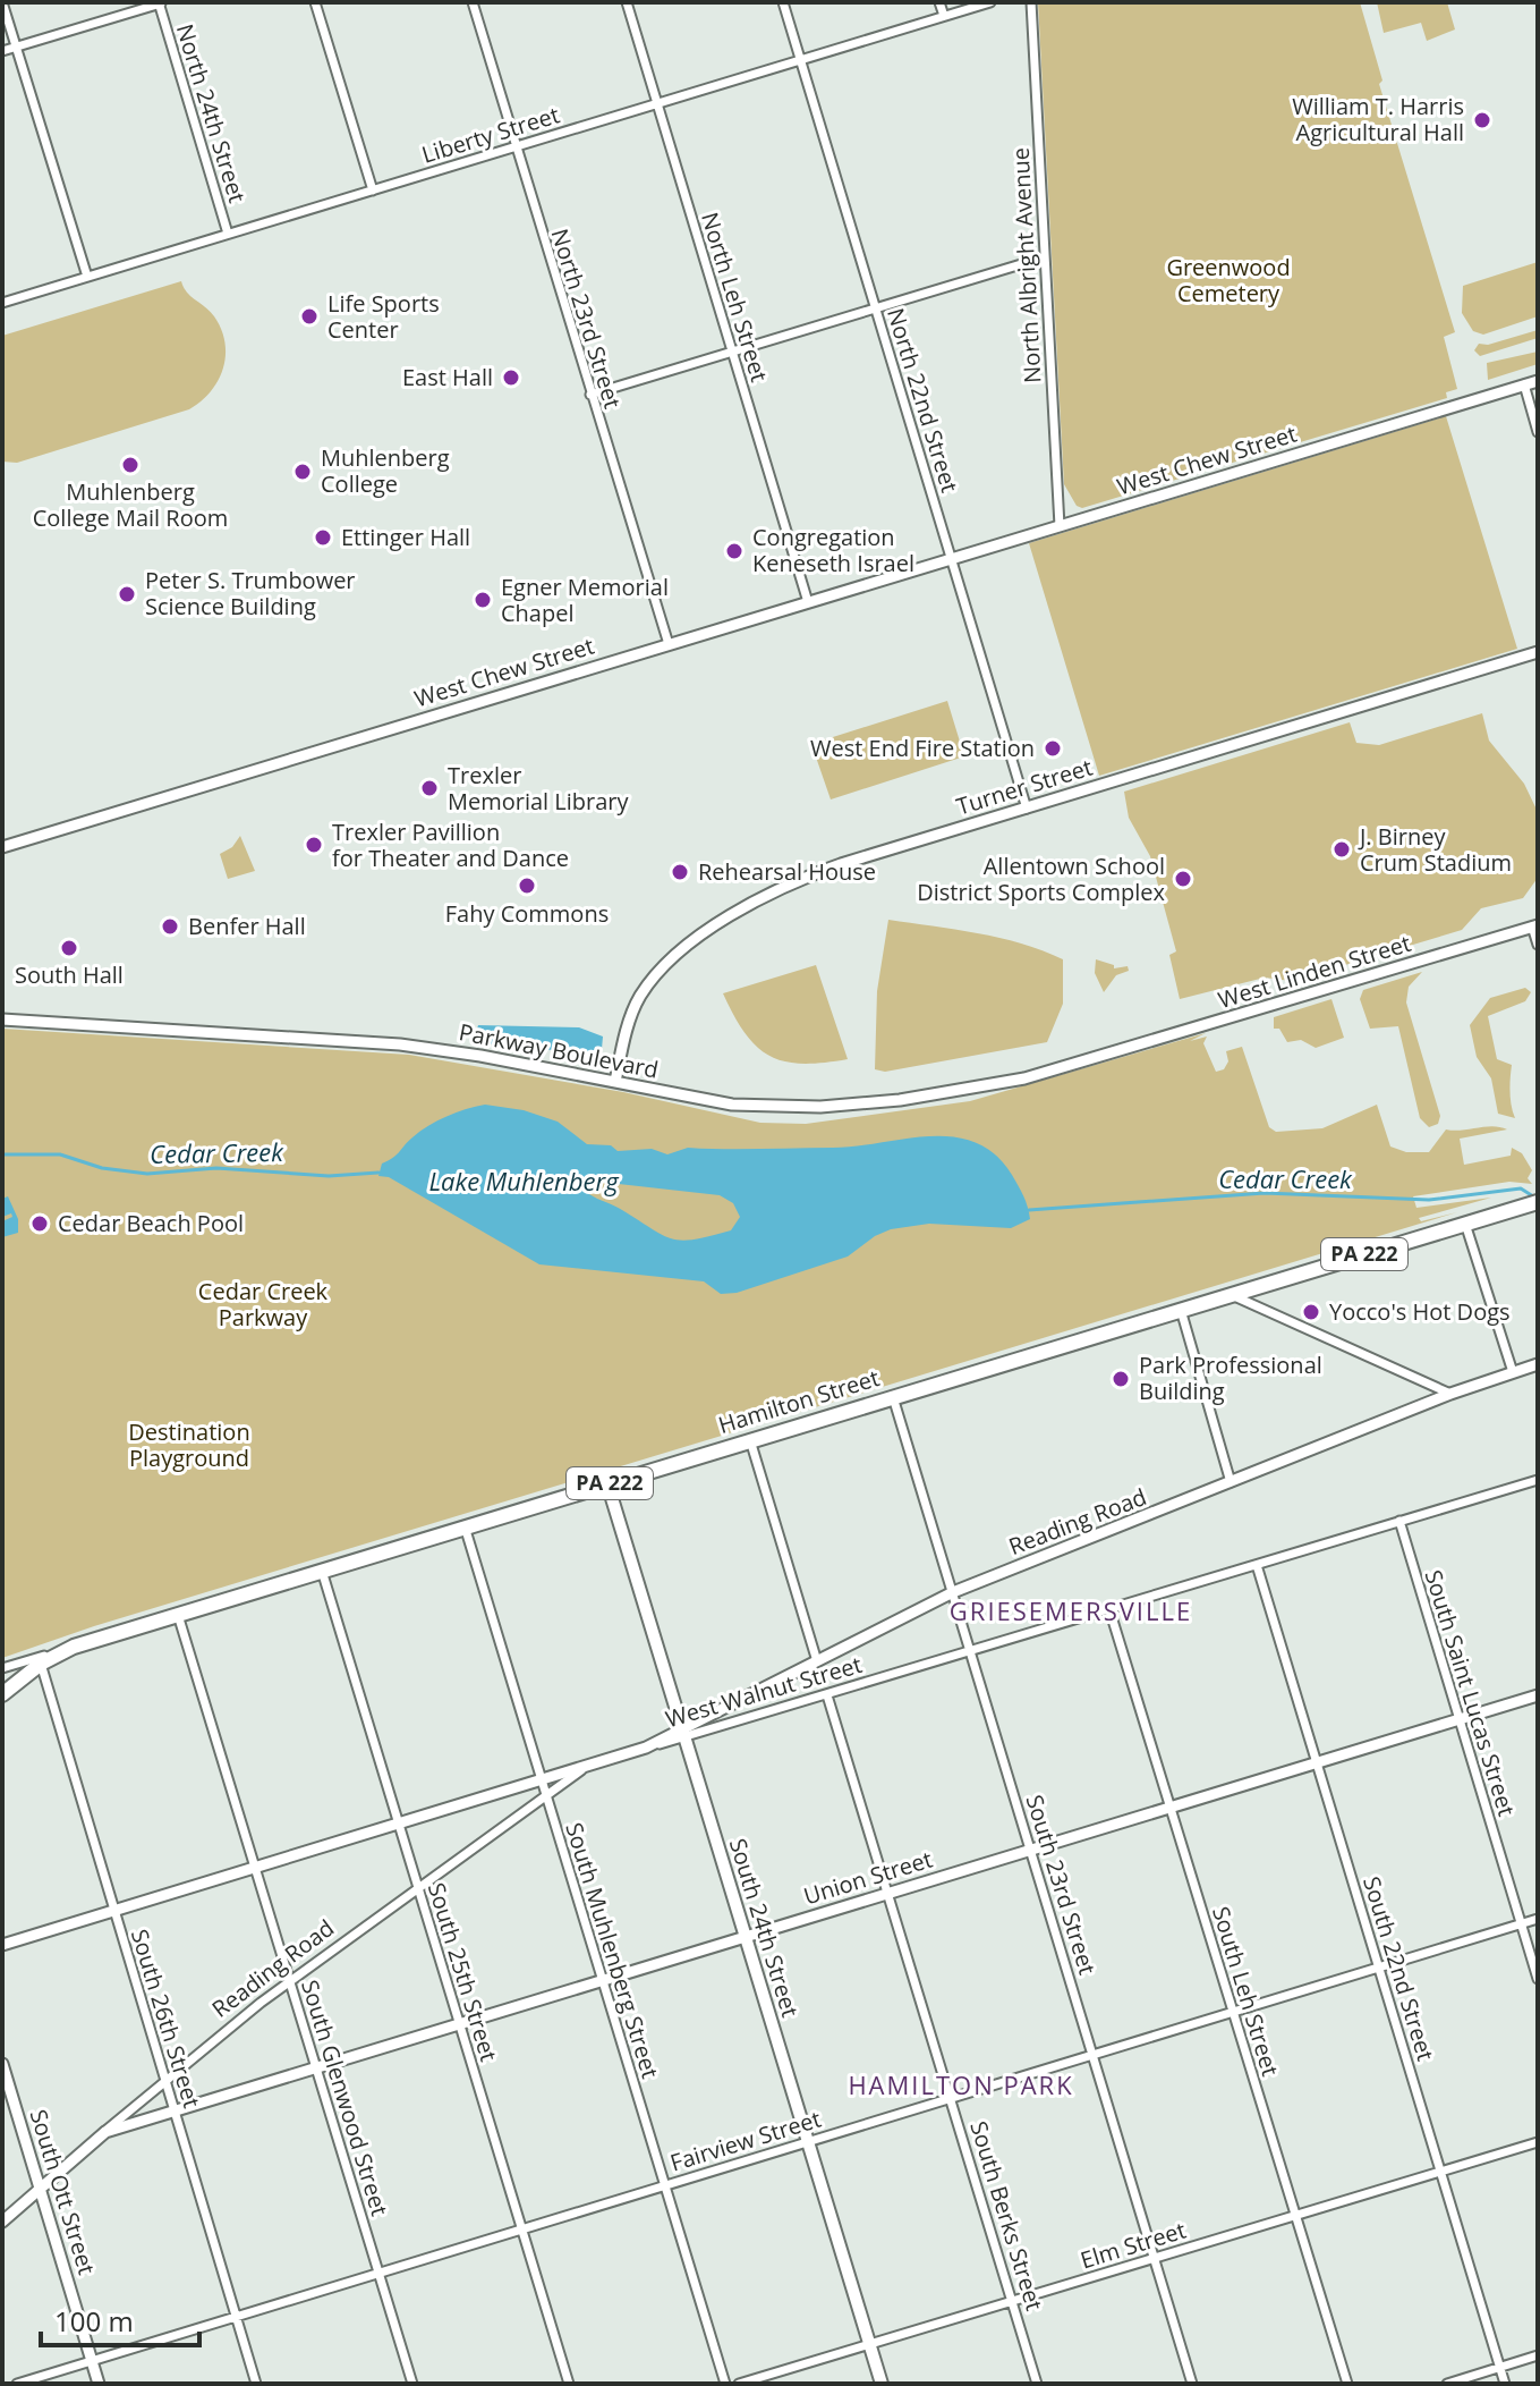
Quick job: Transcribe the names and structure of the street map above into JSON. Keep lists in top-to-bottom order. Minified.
{"streets":{"main road":["PA 222","Hamilton Street","South 24th Street"],"street":["North 24th Street","Liberty Street","North Albright Avenue","North Leh Street","North 23rd Street","North 22nd Street","West Chew Street","Turner Street","West Linden Street","Parkway Boulevard","Reading Road","West Walnut Street","South Saint Lucas Street","Union Street","South 23rd Street","South Muhlenberg Street","South 22nd Street","South 25th Street","South Leh Street","South 26th Street","South Glenwood Street","Fairview Street","South Ott Street","South Berks Street","Elm Street"]},"crossings":[["North 24th Street","Liberty Street"],["Liberty Street","North Leh Street"],["Liberty Street","North 23rd Street"],["Liberty Street","North 22nd Street"],["North Albright Avenue","West Chew Street"],["North Leh Street","West Chew Street"],["North 23rd Street","West Chew Street"],["North 22nd Street","West Chew Street"],["North 22nd Street","Turner Street"],["Turner Street","Parkway Boulevard"],["West Linden Street","Parkway Boulevard"],["PA 222","Hamilton Street"],["PA 222","South 26th Street"],["Hamilton Street","South 23rd Street"],["Hamilton Street","South 24th Street"],["Hamilton Street","South Muhlenberg Street"],["Hamilton Street","South 25th Street"],["Hamilton Street","South 26th Street"],["Hamilton Street","South Glenwood Street"],["Reading Road","West Walnut Street"],["Reading Road","Union Street"],["Reading Road","South 23rd Street"],["Reading Road","South 24th Street"],["Reading Road","South Muhlenberg Street"],["Reading Road","South 25th Street"],["Reading Road","South 26th Street"],["Reading Road","South Glenwood Street"],["Reading Road","South Ott Street"],["West Walnut Street","South Saint Lucas Street"],["West Walnut Street","South 23rd Street"],["West Walnut Street","South 24th Street"],["West Walnut Street","South Muhlenberg Street"],["West Walnut Street","South 22nd Street"],["West Walnut Street","South 25th Street"],["West Walnut Street","South Leh Street"],["West Walnut Street","South 26th Street"],["West Walnut Street","South Glenwood Street"],["West Walnut Street","South Berks Street"],["South Saint Lucas Street","Union Street"],["South Saint Lucas Street","Fairview Street"],["Union Street","South 23rd Street"],["Union Street","South 24th Street"],["Union Street","South Muhlenberg Street"],["Union Street","South 22nd Street"],["Union Street","South 25th Street"],["Union Street","South Leh Street"],["Union Street","South 26th Street"],["Union Street","South Glenwood Street"],["Union Street","South Berks Street"],["South 23rd Street","Fairview Street"],["South 23rd Street","Elm Street"],["South 24th Street","Fairview Street"],["South 24th Street","Elm Street"],["South Muhlenberg Street","Fairview Street"],["South 22nd Street","Fairview Street"],["South 22nd Street","Elm Street"],["South 25th Street","Fairview Street"],["South Leh Street","Fairview Street"],["South Leh Street","Elm Street"],["South 26th Street","Fairview Street"],["South Glenwood Street","Fairview Street"],["Fairview Street","South Ott Street"],["Fairview Street","South Berks Street"],["South Berks Street","Elm Street"]],"districts":["GRIESEMERSVILLE","HAMILTON PARK"],"water":["Cedar Creek","Lake Muhlenberg"],"parks":["Greenwood Cemetery","Cedar Creek Parkway","Destination Playground"],"places":["William T. Harris Agricultural Hall","Life Sports Center","East Hall","Muhlenberg College Mail Room","Muhlenberg College","Ettinger Hall","Congregation Keneseth Israel","Peter S. Trumbower Science Building","Egner Memorial Chapel","West End Fire Station","Trexler Memorial Library","Trexler Pavillion for Theater and Dance","J. Birney Crum Stadium","Rehearsal House","Allentown School District Sports Complex","Fahy Commons","Benfer Hall","South Hall","Cedar Beach Pool","Yocco's Hot Dogs","Park Professional Building"],"scale_bar":"100 m"}
